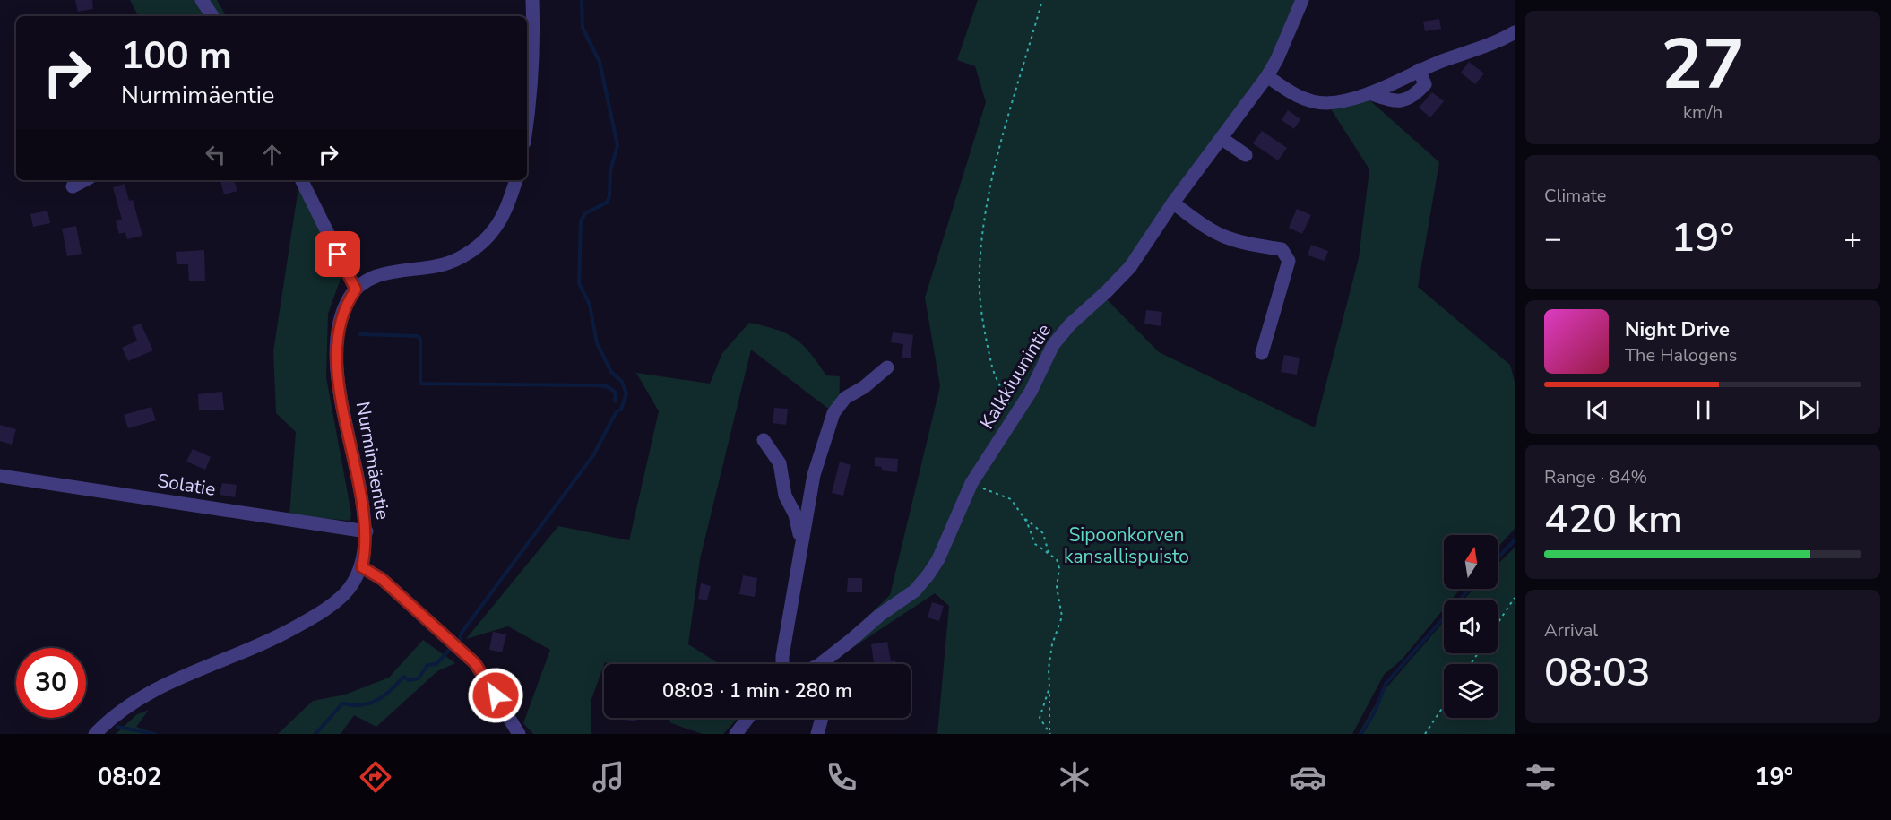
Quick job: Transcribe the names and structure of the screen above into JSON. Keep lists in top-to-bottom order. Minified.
{"streets":{"street":["Kalkkiuunintie","Nurmimäentie","Solatie"]},"crossings":[["Nurmimäentie","Solatie"]],"parks":["Sipoonkorven kansallispuisto"],"north":"top","page":{"tile":[["27","km/h"],"Climate",["Range · 84%","420 km"],["Arrival","08:03"]],"turn":["100 m","Nurmimäentie"],"heat":["−","19°","+"],"song":["Night Drive","The Halogens"],"limit":"30","trip":"08:03 · 1 min · 280 m","tabs":["08:02","19°"]}}
